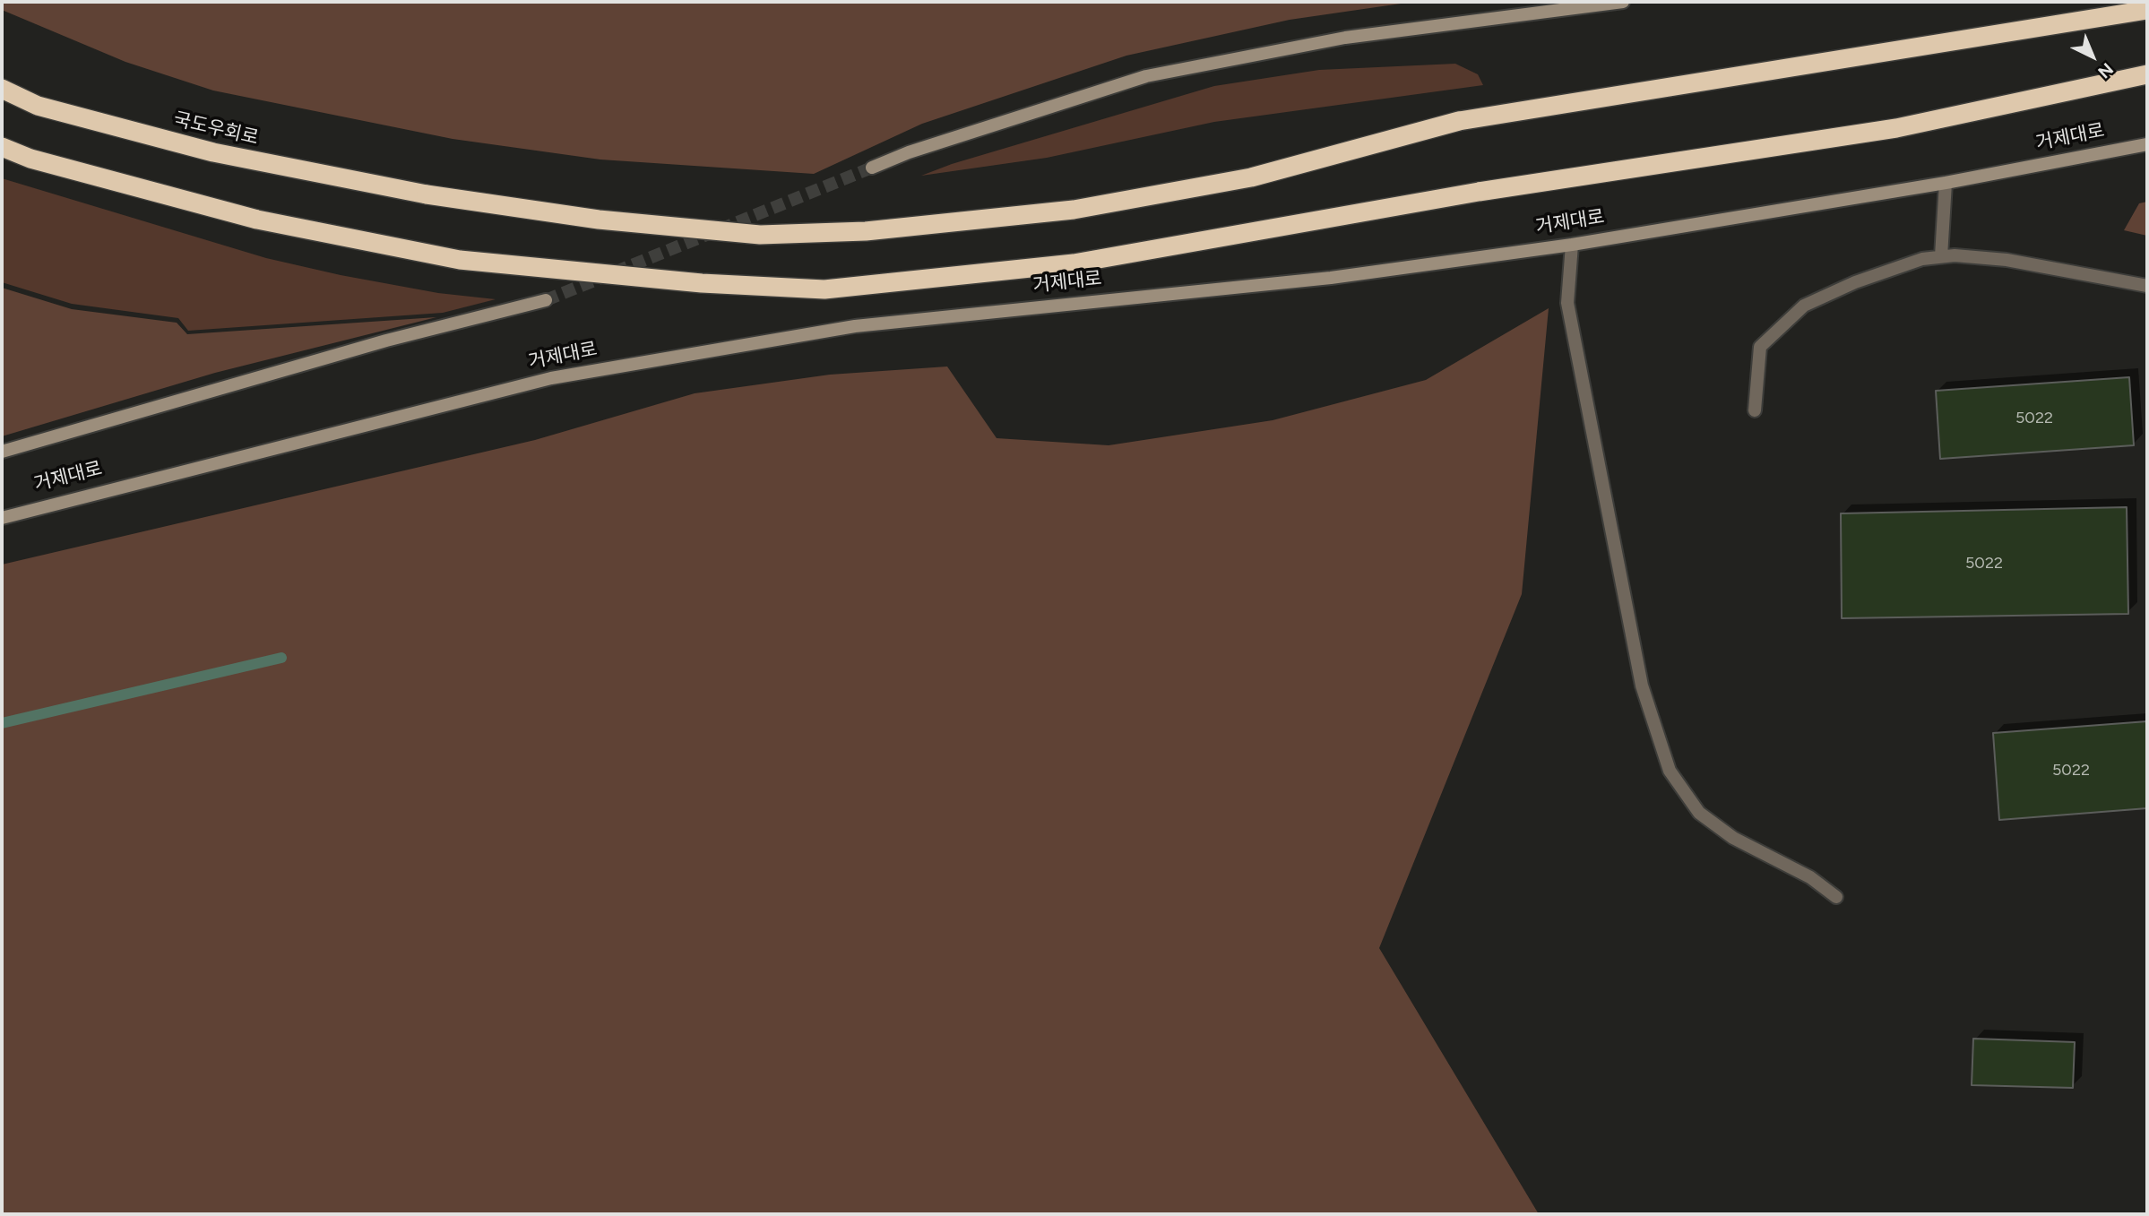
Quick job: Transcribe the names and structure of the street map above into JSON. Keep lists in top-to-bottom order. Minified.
{"streets":{"highway":["국도우회로"],"main road":["거제대로"]},"house_numbers":["5022","5022","5022"],"north":"bottom right"}
